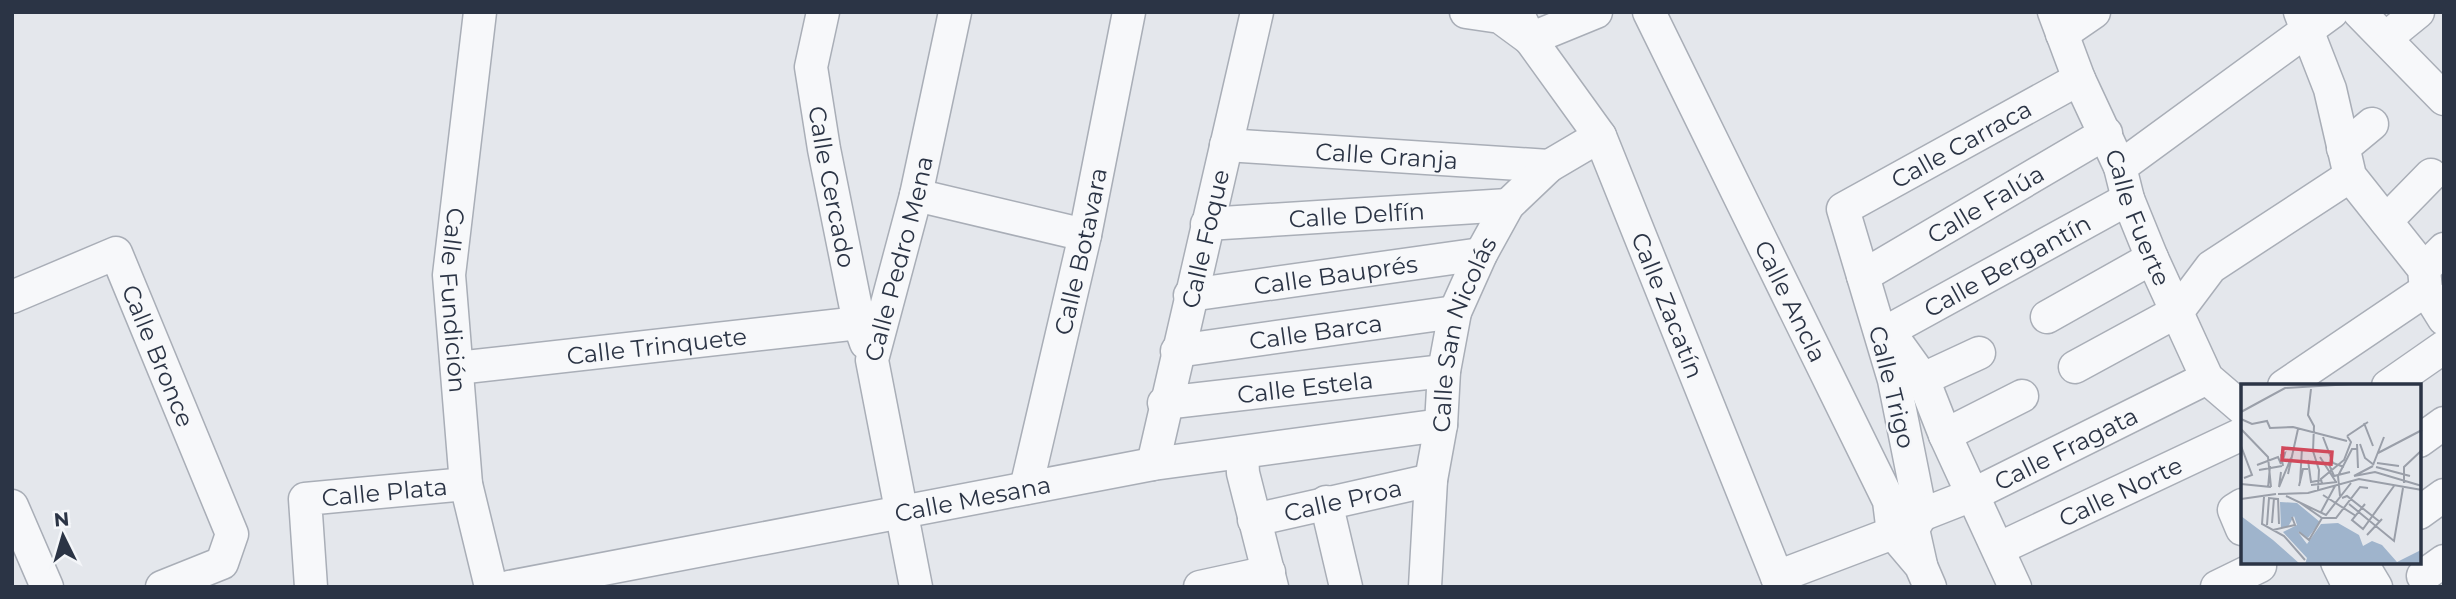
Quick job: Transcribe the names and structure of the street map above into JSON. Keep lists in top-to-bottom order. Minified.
{"streets":{"street":["Calle Carraca","Calle Granja","Calle Cercado","Calle Falúa","Calle Delfín","Calle Fuerte","Calle Foque","Calle Botavara","Calle Pedro Mena","Calle Bergantín","Calle Bauprés","Calle Fundición","Calle Ancla","Calle Zacatín","Calle Barca","Calle San Nicolás","Calle Trinquete","Calle Bronce","Calle Estela","Calle Trigo","Calle Fragata","Calle Norte","Calle Plata","Calle Mesana","Calle Proa"]},"crossings":[["Calle Carraca","Calle Fuerte"],["Calle Carraca","Calle Trigo"],["Calle Granja","Calle Foque"],["Calle Granja","Calle San Nicolás"],["Calle Cercado","Calle Pedro Mena"],["Calle Cercado","Calle Trinquete"],["Calle Falúa","Calle Fuerte"],["Calle Falúa","Calle Trigo"],["Calle Delfín","Calle Foque"],["Calle Delfín","Calle San Nicolás"],["Calle Fuerte","Calle Bergantín"],["Calle Fuerte","Calle Fragata"],["Calle Foque","Calle Bauprés"],["Calle Foque","Calle Barca"],["Calle Foque","Calle Estela"],["Calle Foque","Calle Mesana"],["Calle Botavara","Calle Mesana"],["Calle Pedro Mena","Calle Mesana"],["Calle Bauprés","Calle San Nicolás"],["Calle Fundición","Calle Trinquete"],["Calle Fundición","Calle Plata"],["Calle Ancla","Calle Fragata"],["Calle Zacatín","Calle San Nicolás"],["Calle Zacatín","Calle Fragata"],["Calle Barca","Calle San Nicolás"],["Calle San Nicolás","Calle Estela"],["Calle San Nicolás","Calle Mesana"],["Calle San Nicolás","Calle Proa"],["Calle Trigo","Calle Fragata"]],"north":"top"}
